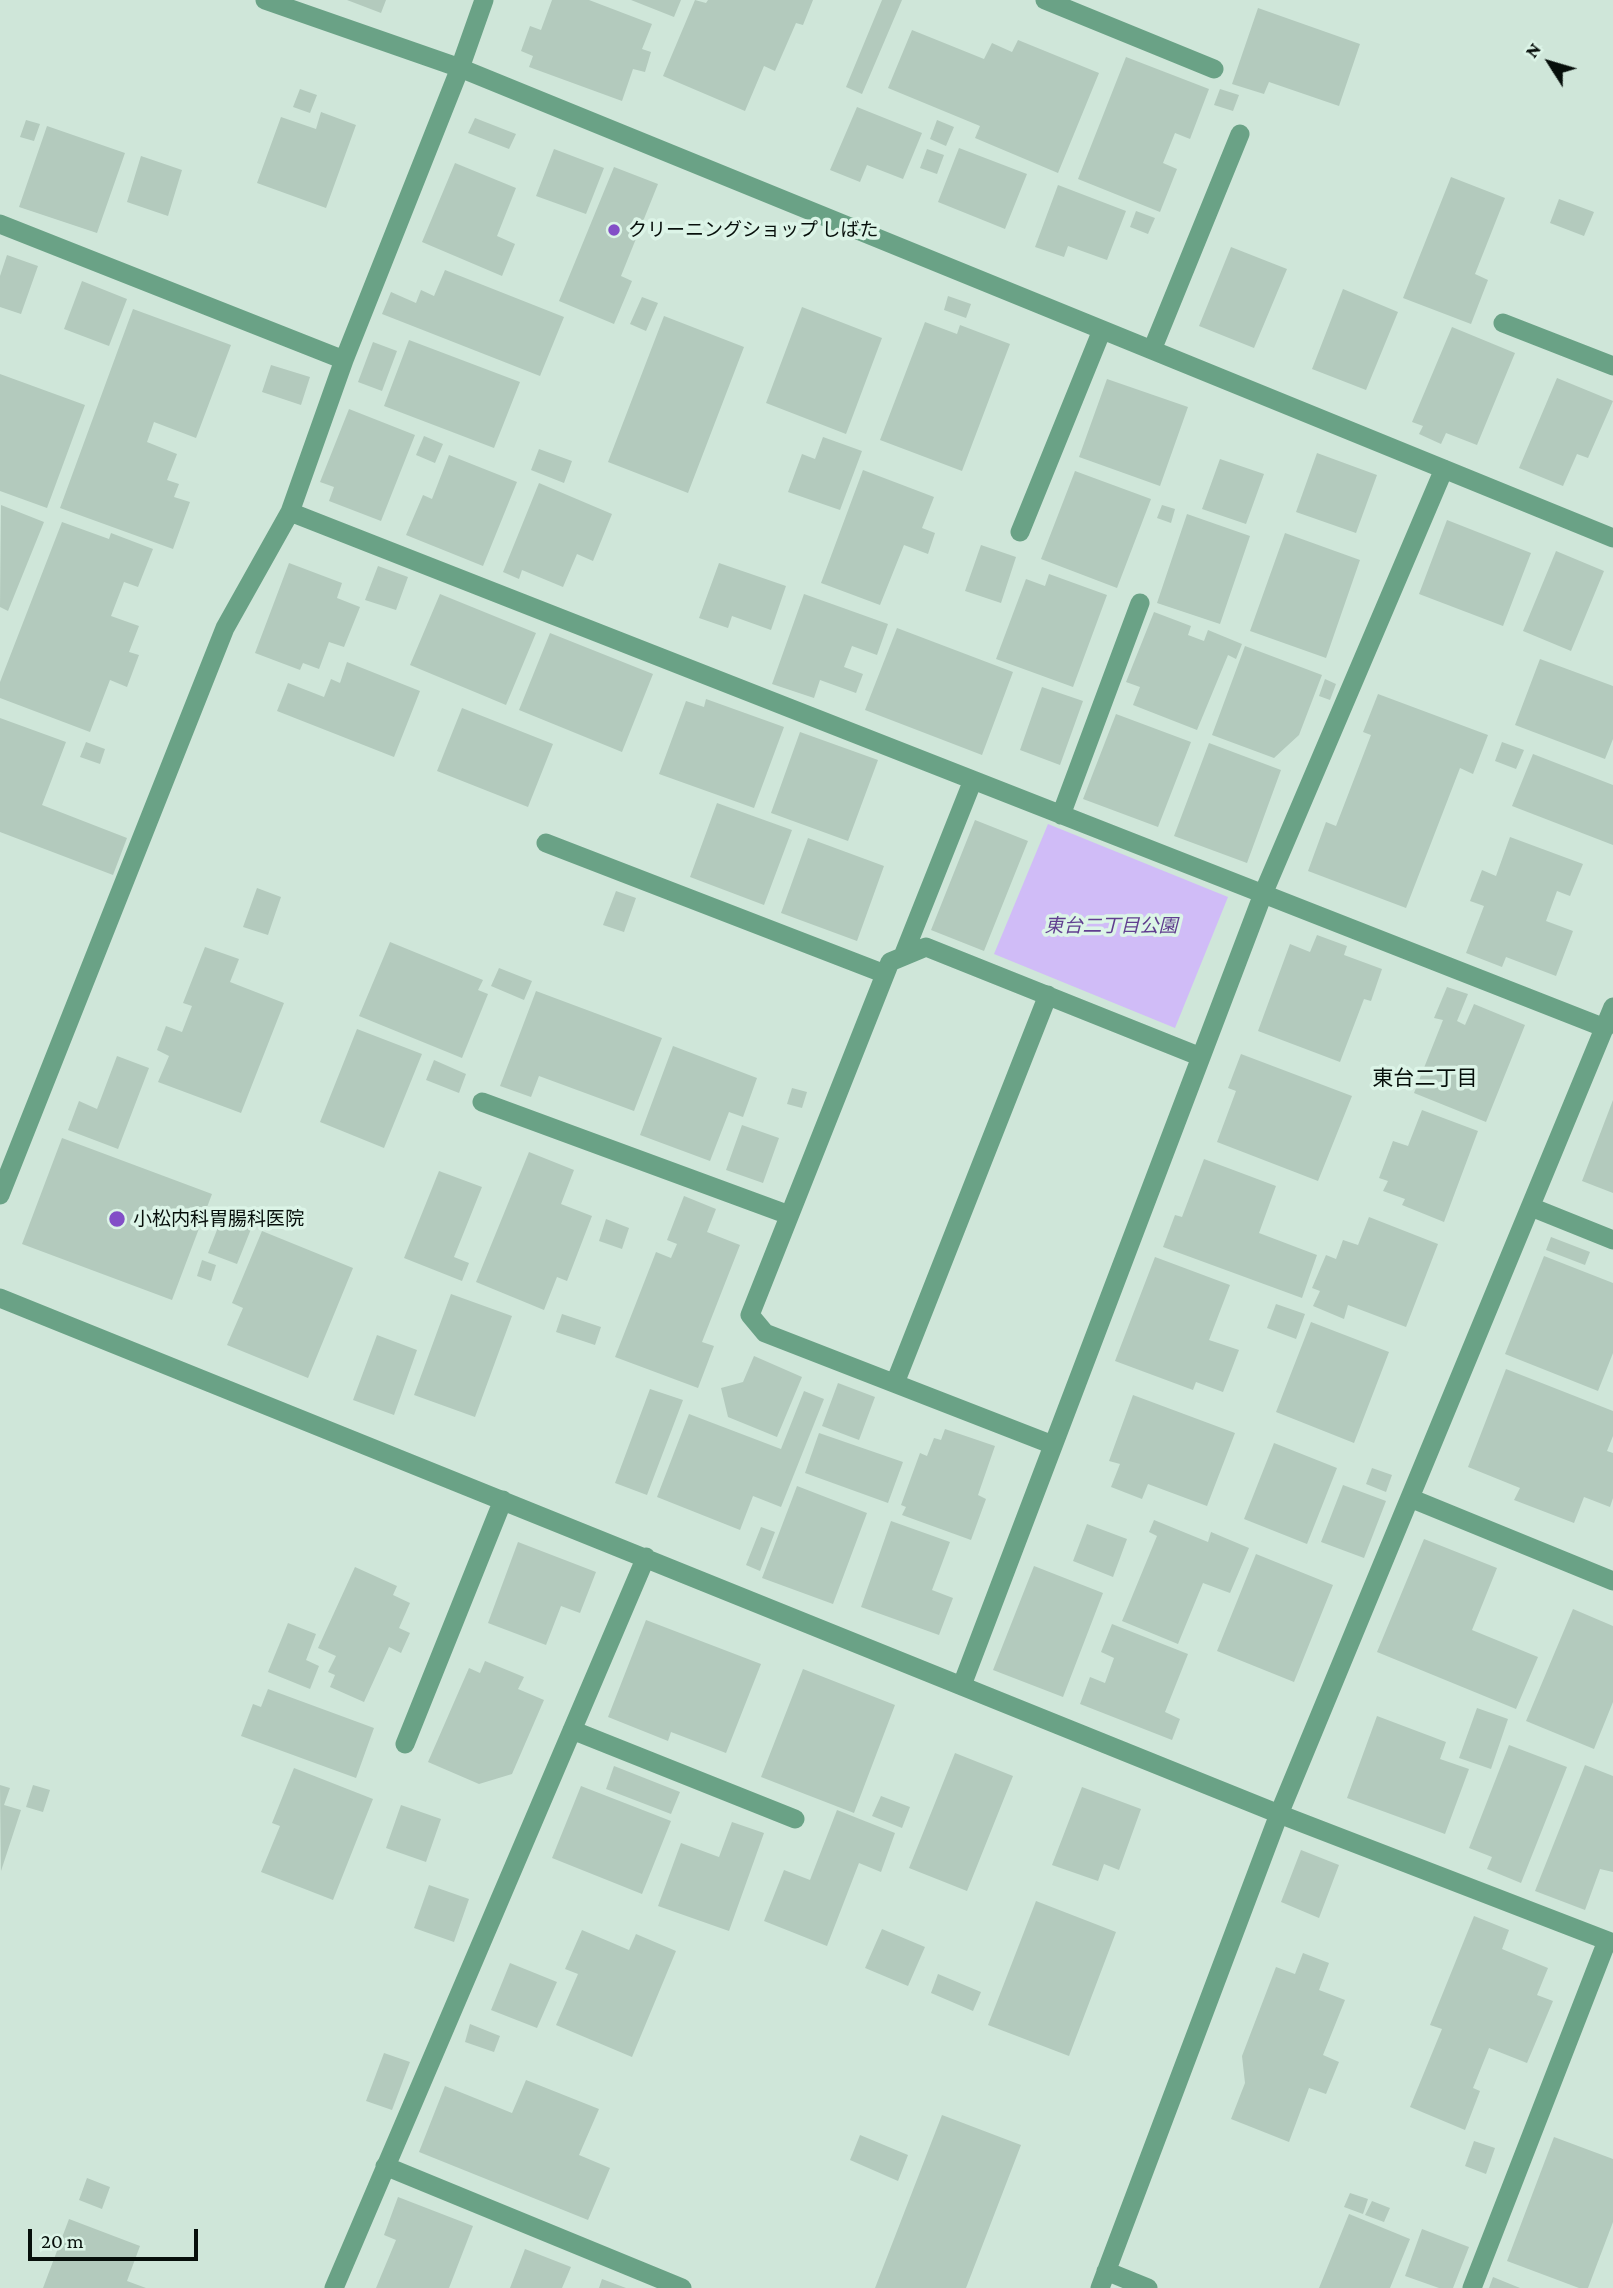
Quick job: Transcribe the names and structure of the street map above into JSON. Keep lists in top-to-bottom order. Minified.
{"districts":["東台二丁目"],"parks":["東台二丁目公園"],"places":["クリーニングショップ しばた","小松内科胃腸科医院"],"scale_bar":"20 m","north":"top left"}
